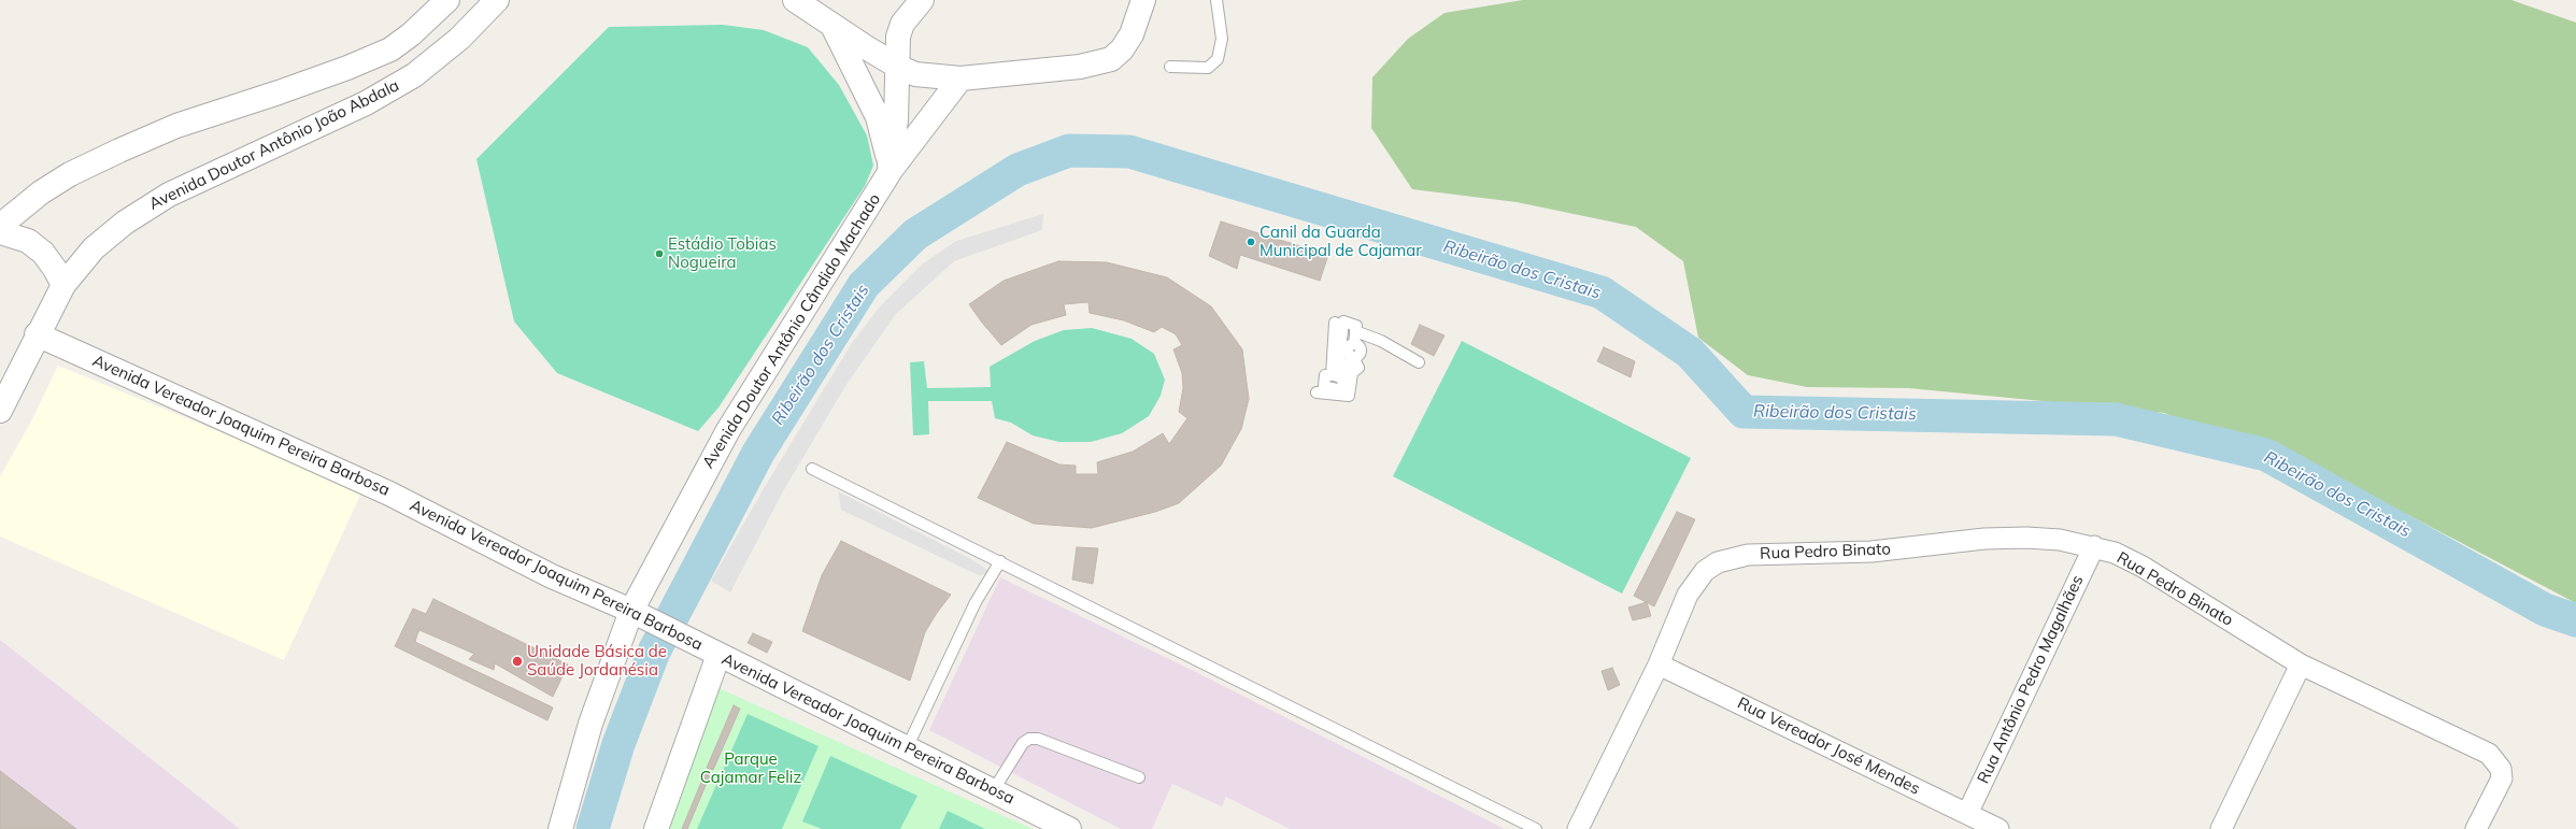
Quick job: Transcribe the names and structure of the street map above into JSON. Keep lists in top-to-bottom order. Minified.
{"streets":{"street":["Avenida Doutor Antônio João Abdala","Avenida Doutor Antônio Cândido Machado","Avenida Vereador Joaquim Pereira Barbosa","Rua Pedro Binato","Rua Antônio Pedro Magalhães","Rua Vereador José Mendes"]},"crossings":[["Avenida Doutor Antônio João Abdala","Avenida Vereador Joaquim Pereira Barbosa"],["Avenida Doutor Antônio Cândido Machado","Avenida Vereador Joaquim Pereira Barbosa"],["Rua Pedro Binato","Rua Antônio Pedro Magalhães"],["Rua Pedro Binato","Rua Vereador José Mendes"],["Rua Antônio Pedro Magalhães","Rua Vereador José Mendes"]],"water":["Ribeirão dos Cristais"],"parks":["Parque Cajamar Feliz"],"places":["Canil da Guarda Municipal de Cajamar","Estádio Tobias Nogueira","Unidade Básica de Saúde Jordanésia"]}
